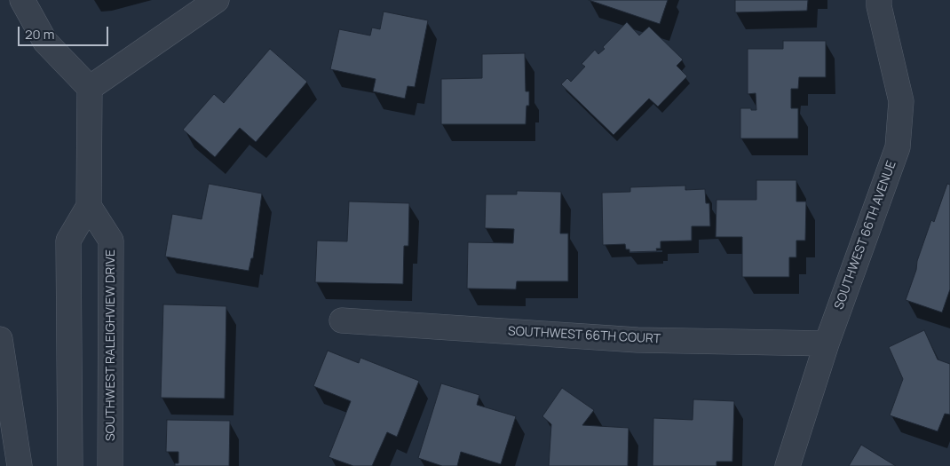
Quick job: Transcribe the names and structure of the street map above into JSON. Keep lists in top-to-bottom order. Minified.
{"streets":{"street":["SOUTHWEST 66TH AVENUE","SOUTHWEST 66TH COURT","SOUTHWEST RALEIGHVIEW DRIVE"]},"crossings":[["SOUTHWEST 66TH AVENUE","SOUTHWEST 66TH COURT"]],"scale_bar":"20 m"}
